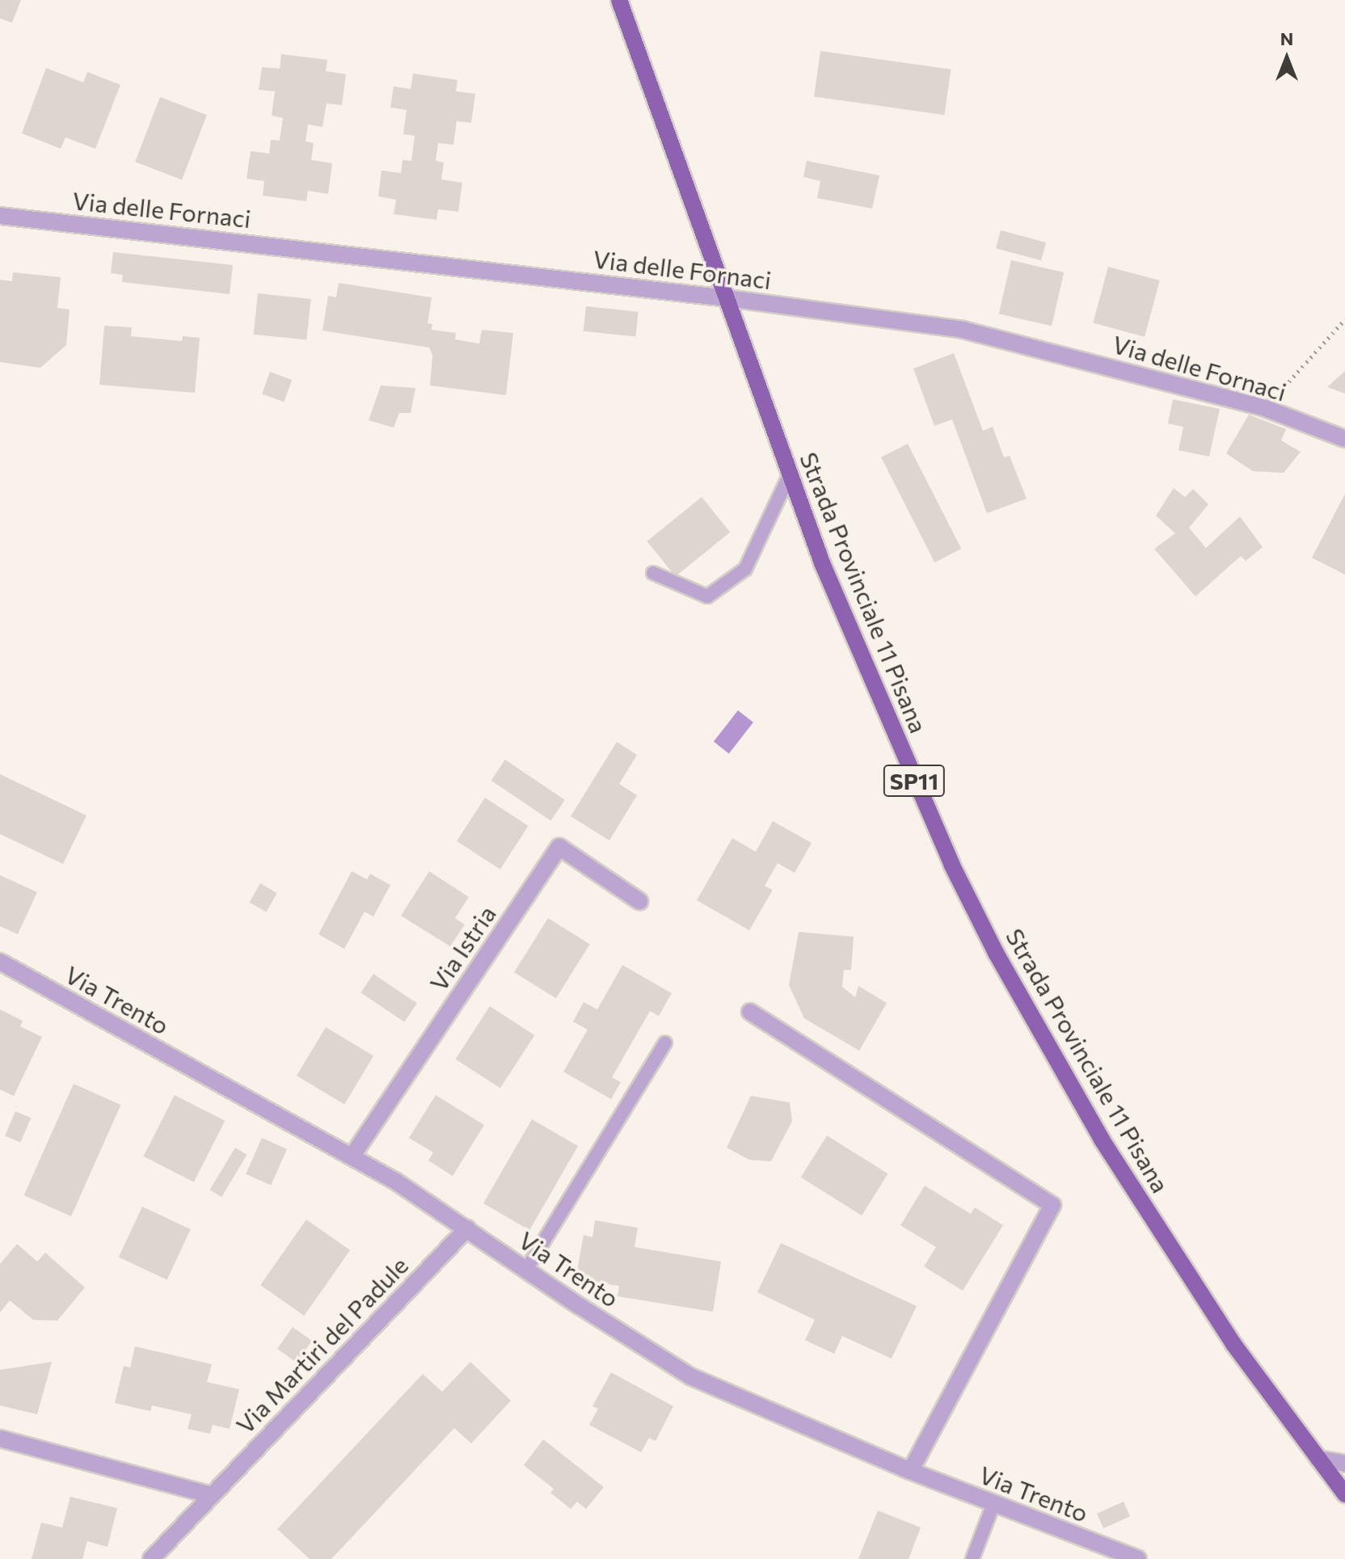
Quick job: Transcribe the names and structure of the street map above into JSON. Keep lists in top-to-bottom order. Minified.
{"streets":{"main road":["Strada Provinciale 11 Pisana","SP11"],"street":["Via delle Fornaci","Via Istria","Via Trento","Via Martiri del Padule"]},"crossings":[["Via delle Fornaci","Strada Provinciale 11 Pisana"],["Via Istria","Via Trento"],["Via Trento","Via Martiri del Padule"]],"north":"top"}
